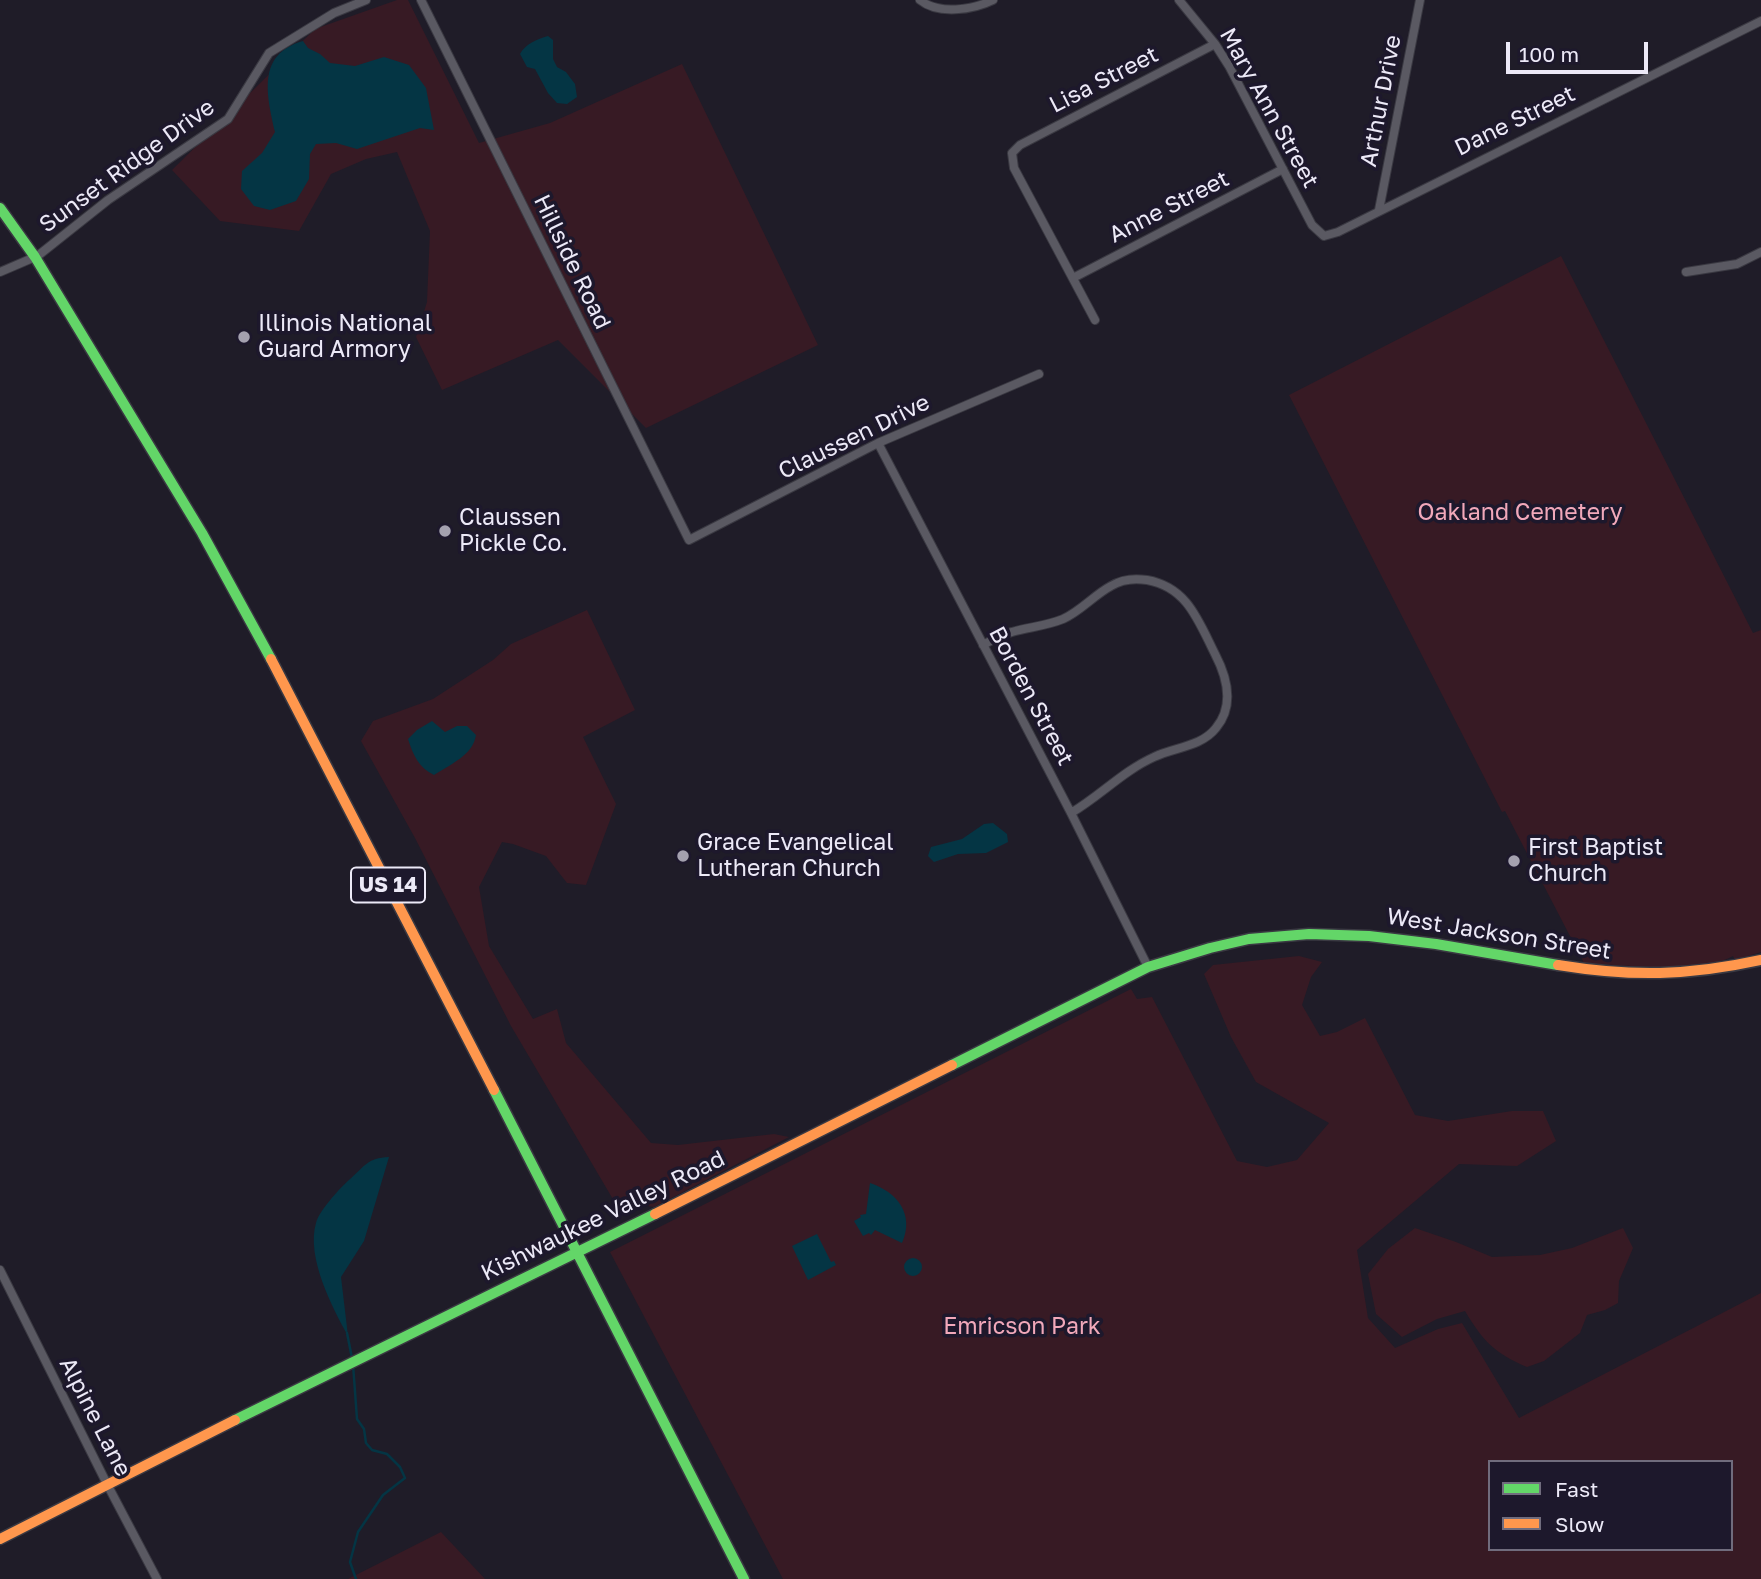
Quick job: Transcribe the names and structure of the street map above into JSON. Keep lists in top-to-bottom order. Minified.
{"streets":{"street":["Lisa Street","Arthur Drive","Mary Ann Street","Dane Street","Sunset Ridge Drive","Anne Street","Hillside Road","Claussen Drive","Borden Street","US 14","West Jackson Street","Kishwaukee Valley Road","Alpine Lane"]},"crossings":[["Lisa Street","Mary Ann Street"],["Lisa Street","Anne Street"],["Arthur Drive","Dane Street"],["Mary Ann Street","Dane Street"],["Mary Ann Street","Anne Street"],["Sunset Ridge Drive","US 14"],["Hillside Road","Claussen Drive"],["Claussen Drive","Borden Street"],["Borden Street","Kishwaukee Valley Road"],["US 14","Kishwaukee Valley Road"],["West Jackson Street","Kishwaukee Valley Road"],["Kishwaukee Valley Road","Alpine Lane"]],"parks":["Oakland Cemetery","Emricson Park"],"places":["Illinois National Guard Armory","Claussen Pickle Co.","Grace Evangelical Lutheran Church","First Baptist Church"],"legend":["Fast","Slow"],"scale_bar":"100 m"}
